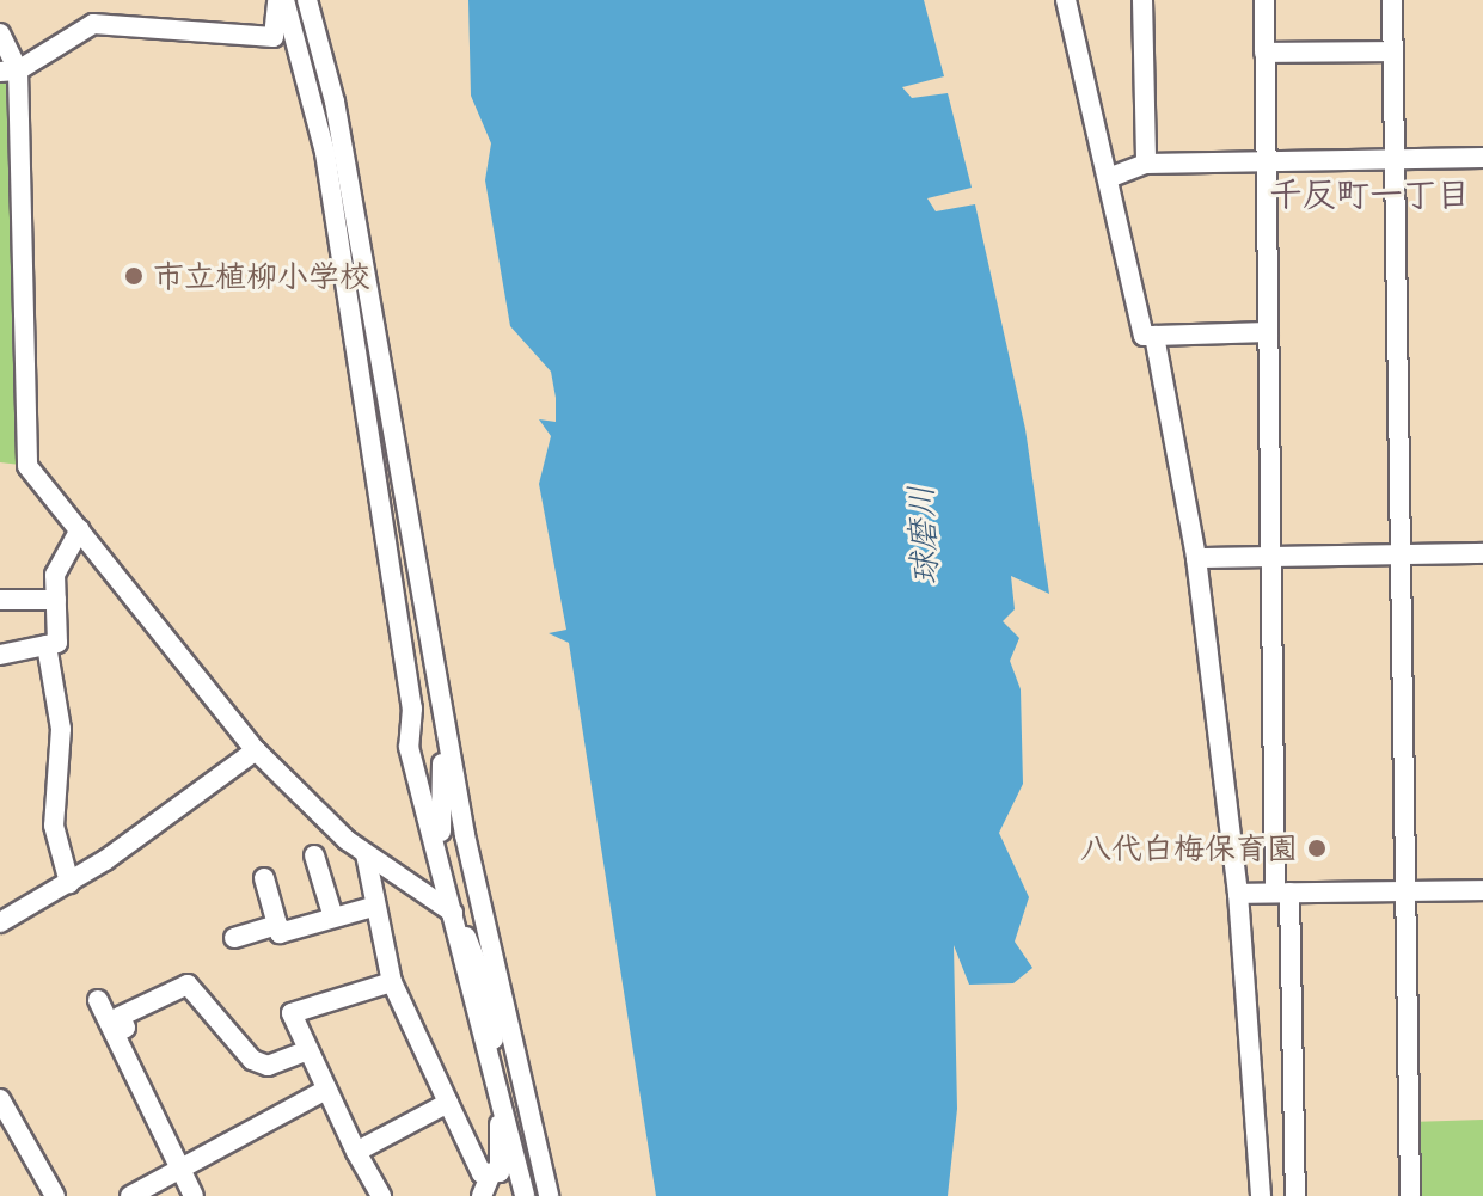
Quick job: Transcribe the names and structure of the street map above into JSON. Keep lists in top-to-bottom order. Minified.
{"districts":["千反町一丁目"],"water":["球磨川"],"places":["市立植柳小学校","八代白梅保育園"]}
